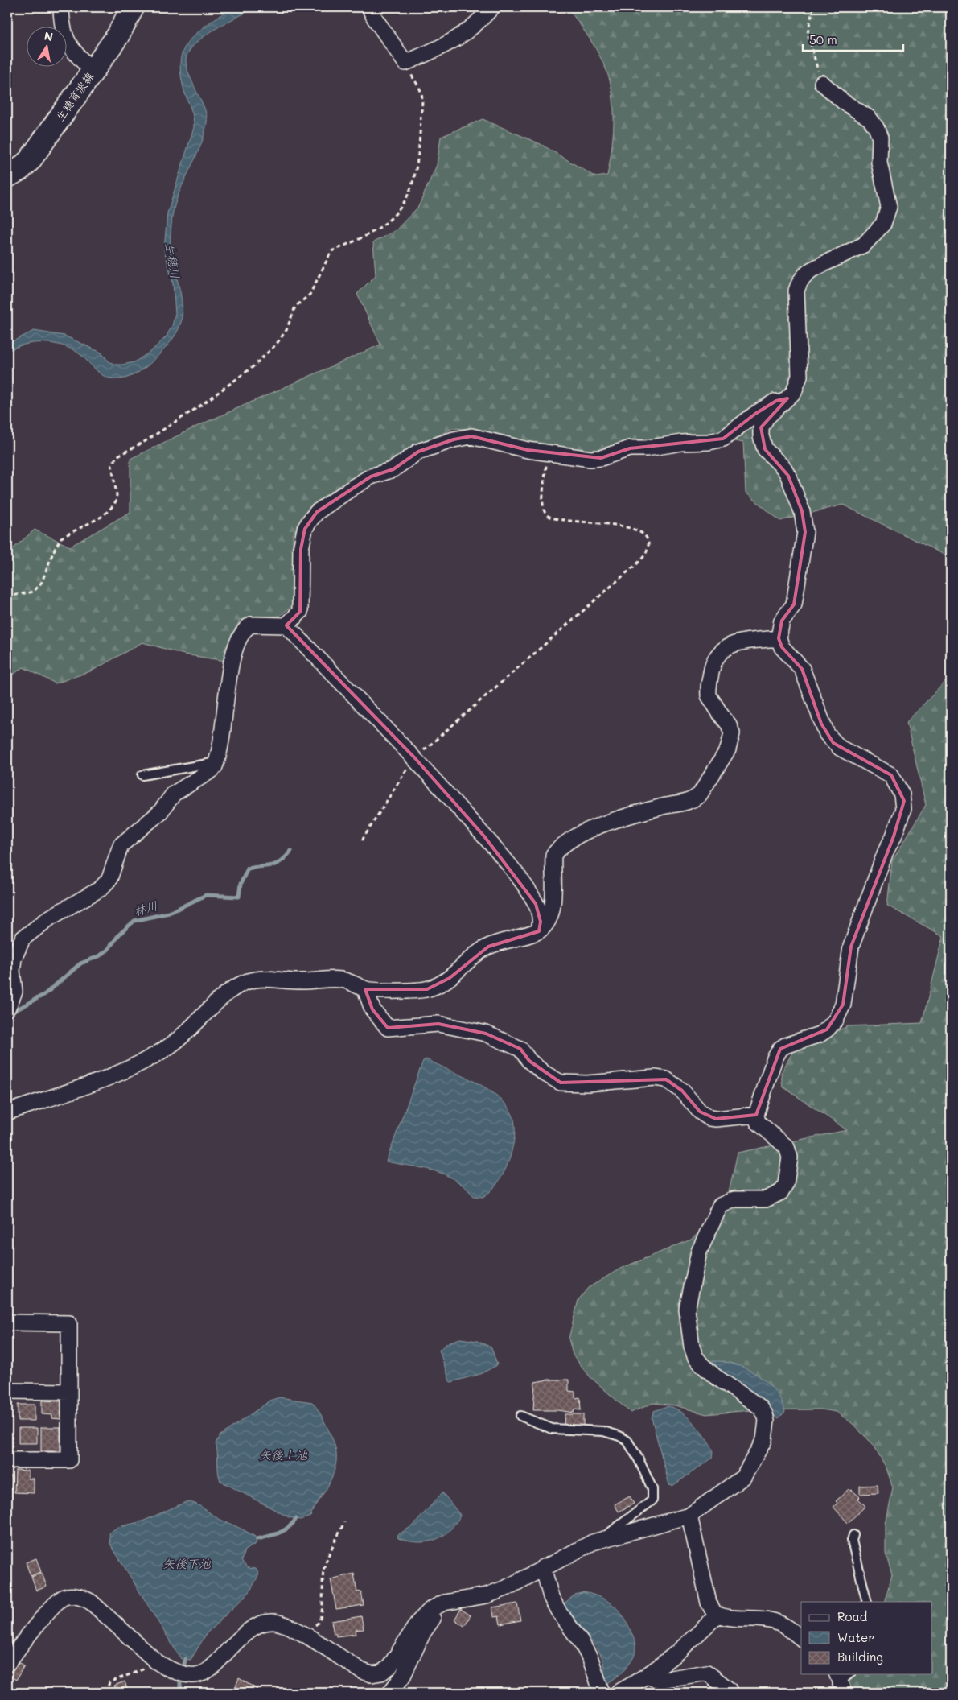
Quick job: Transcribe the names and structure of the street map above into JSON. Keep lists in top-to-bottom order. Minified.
{"streets":{"main road":["生穂育波線"]},"water":["生穂川","林川","矢後上池","矢後下池"],"legend":["Road","Water","Building"],"scale_bar":"50 m","north":"top"}
